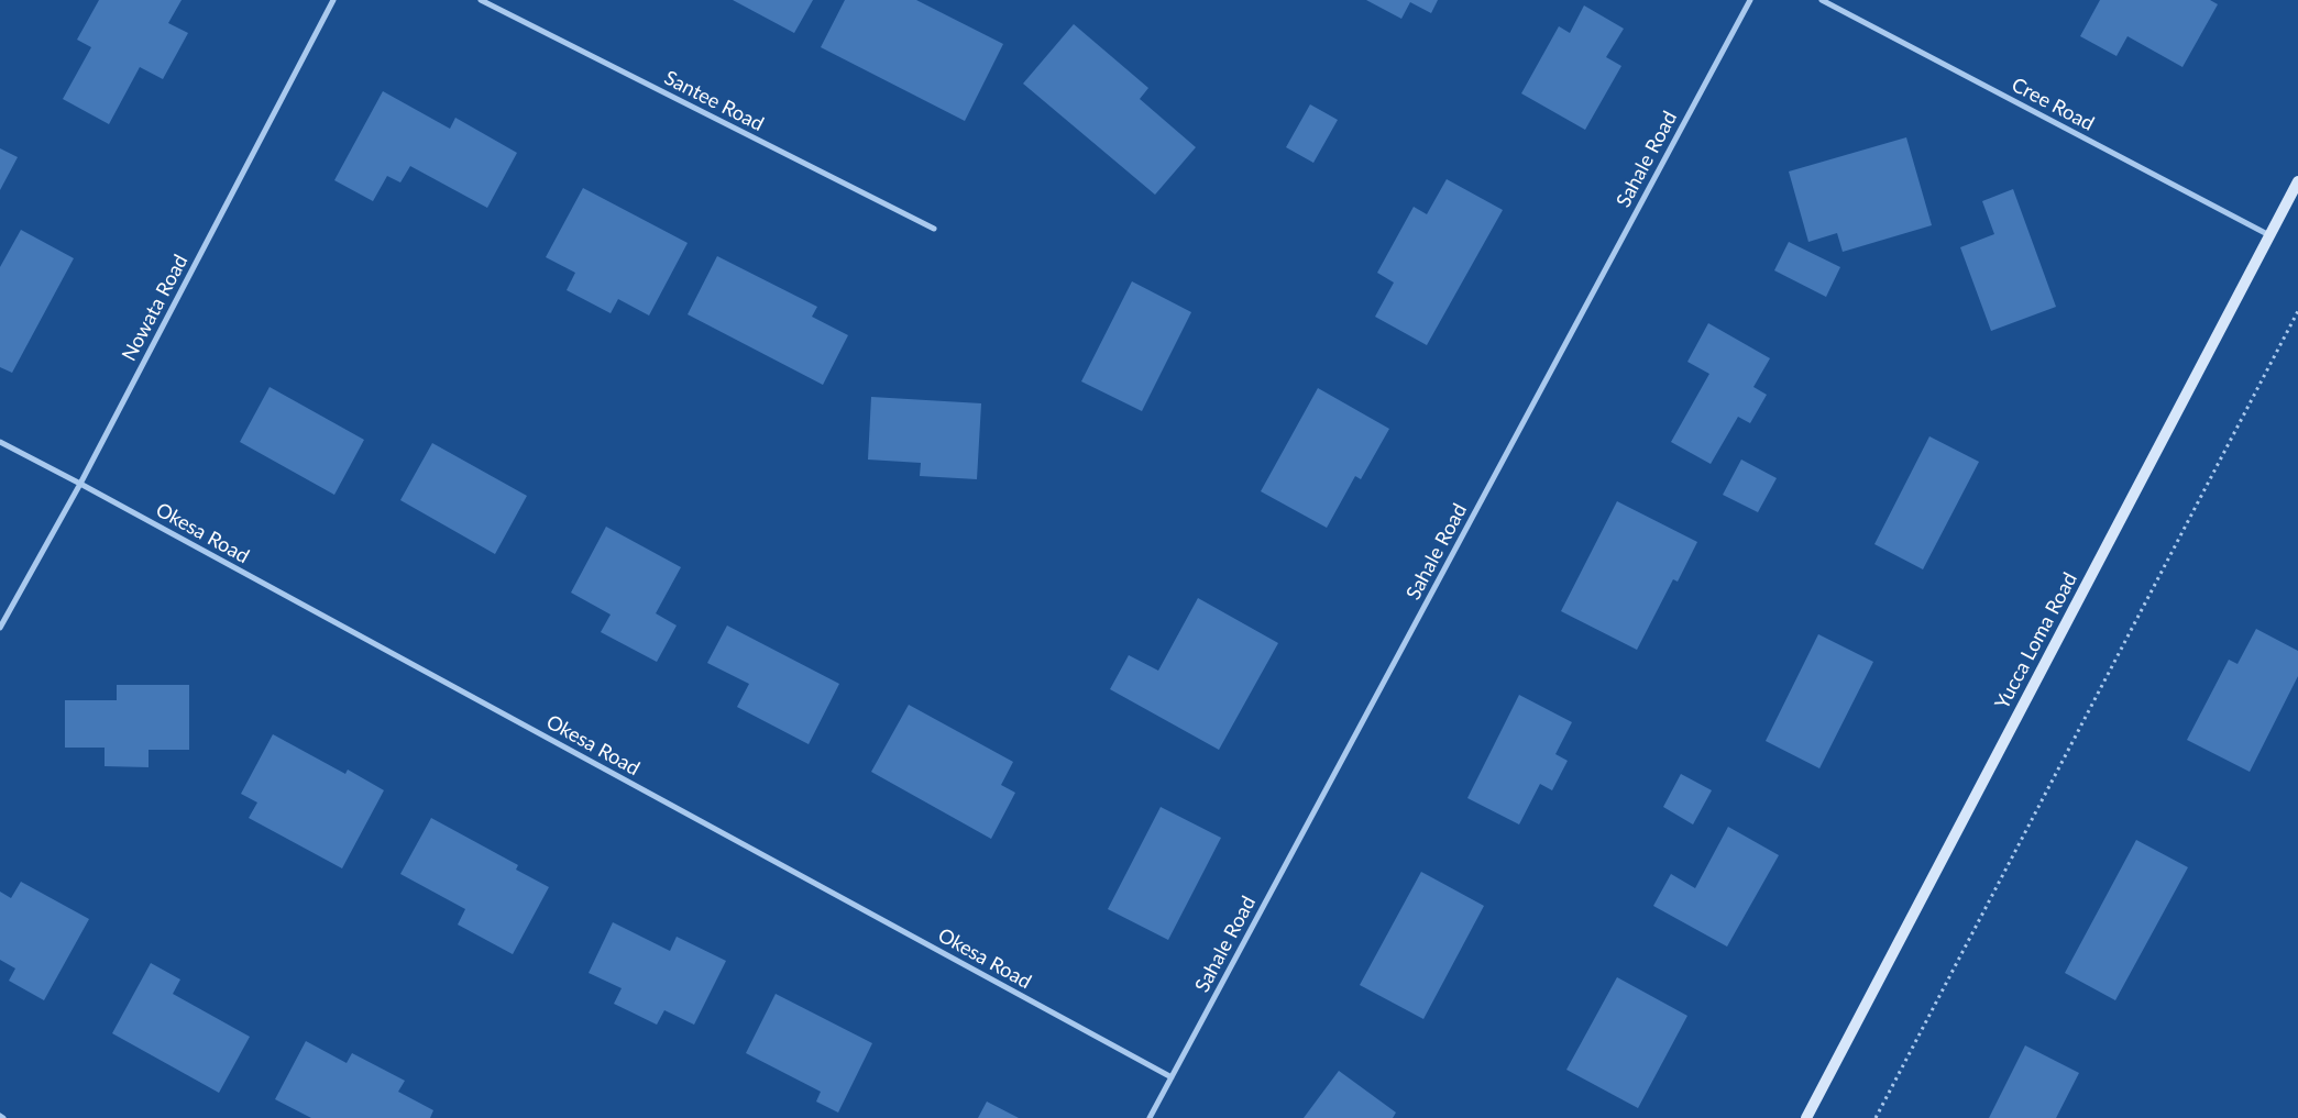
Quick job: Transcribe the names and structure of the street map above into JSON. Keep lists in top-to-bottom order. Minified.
{"streets":{"main road":["Yucca Loma Road"],"street":["Santee Road","Cree Road","Sahale Road","Nowata Road","Okesa Road"]},"crossings":[["Cree Road","Yucca Loma Road"],["Sahale Road","Okesa Road"],["Nowata Road","Okesa Road"]]}
